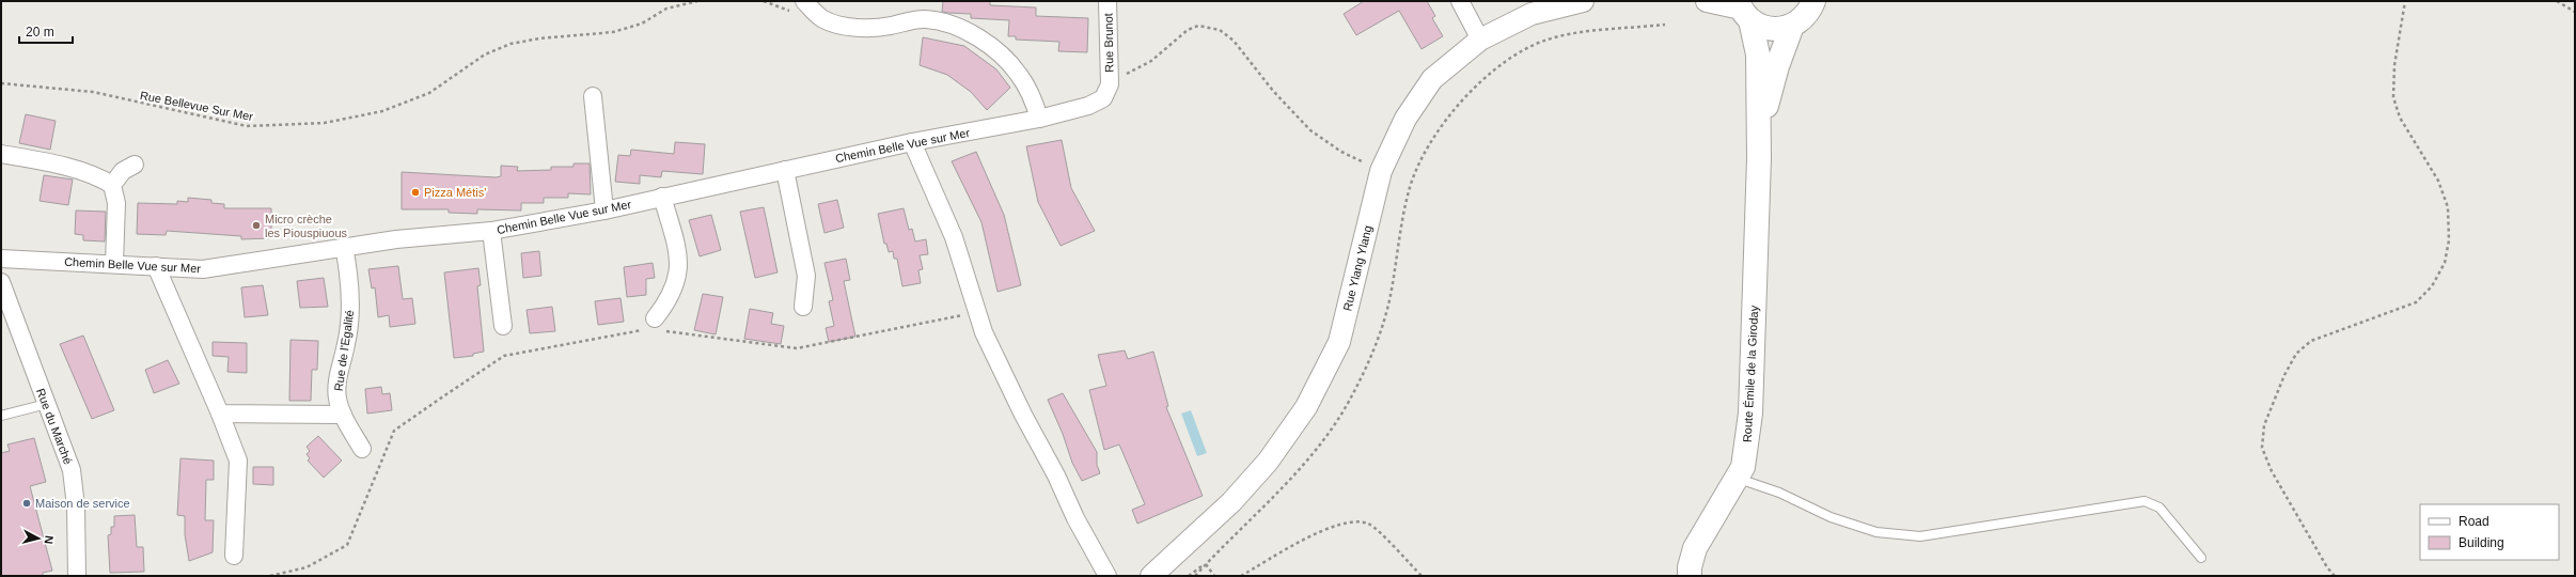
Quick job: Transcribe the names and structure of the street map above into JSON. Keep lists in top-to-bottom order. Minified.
{"streets":{"main road":["Route Émile de la Giroday"],"street":["Rue Brunot","Chemin Belle Vue sur Mer","Rue Ylang Ylang","Rue de l'Egalité","Rue du Marché"],"path":["Rue Bellevue Sur Mer"]},"crossings":[["Rue Brunot","Chemin Belle Vue sur Mer"],["Chemin Belle Vue sur Mer","Rue de l'Egalité"]],"places":["Pizza Métis'","Micro crèche les Piouspiuous","Maison de service"],"legend":["Road","Building"],"scale_bar":"20 m","north":"right"}
